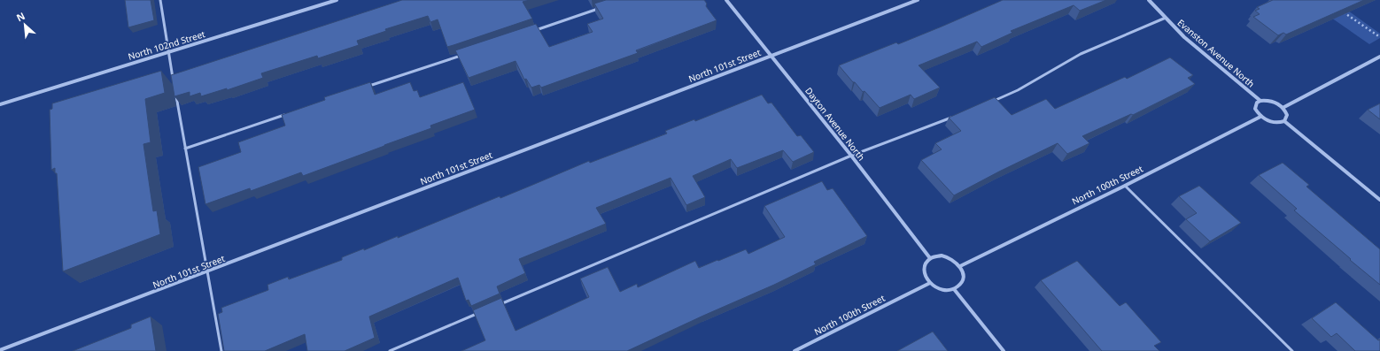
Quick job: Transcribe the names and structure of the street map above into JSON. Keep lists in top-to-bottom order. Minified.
{"streets":{"street":["North 102nd Street","Evanston Avenue North","North 101st Street","Dayton Avenue North","North 100th Street"]},"crossings":[["Evanston Avenue North","North 100th Street"],["North 101st Street","Dayton Avenue North"],["Dayton Avenue North","North 100th Street"]],"north":"top left"}
